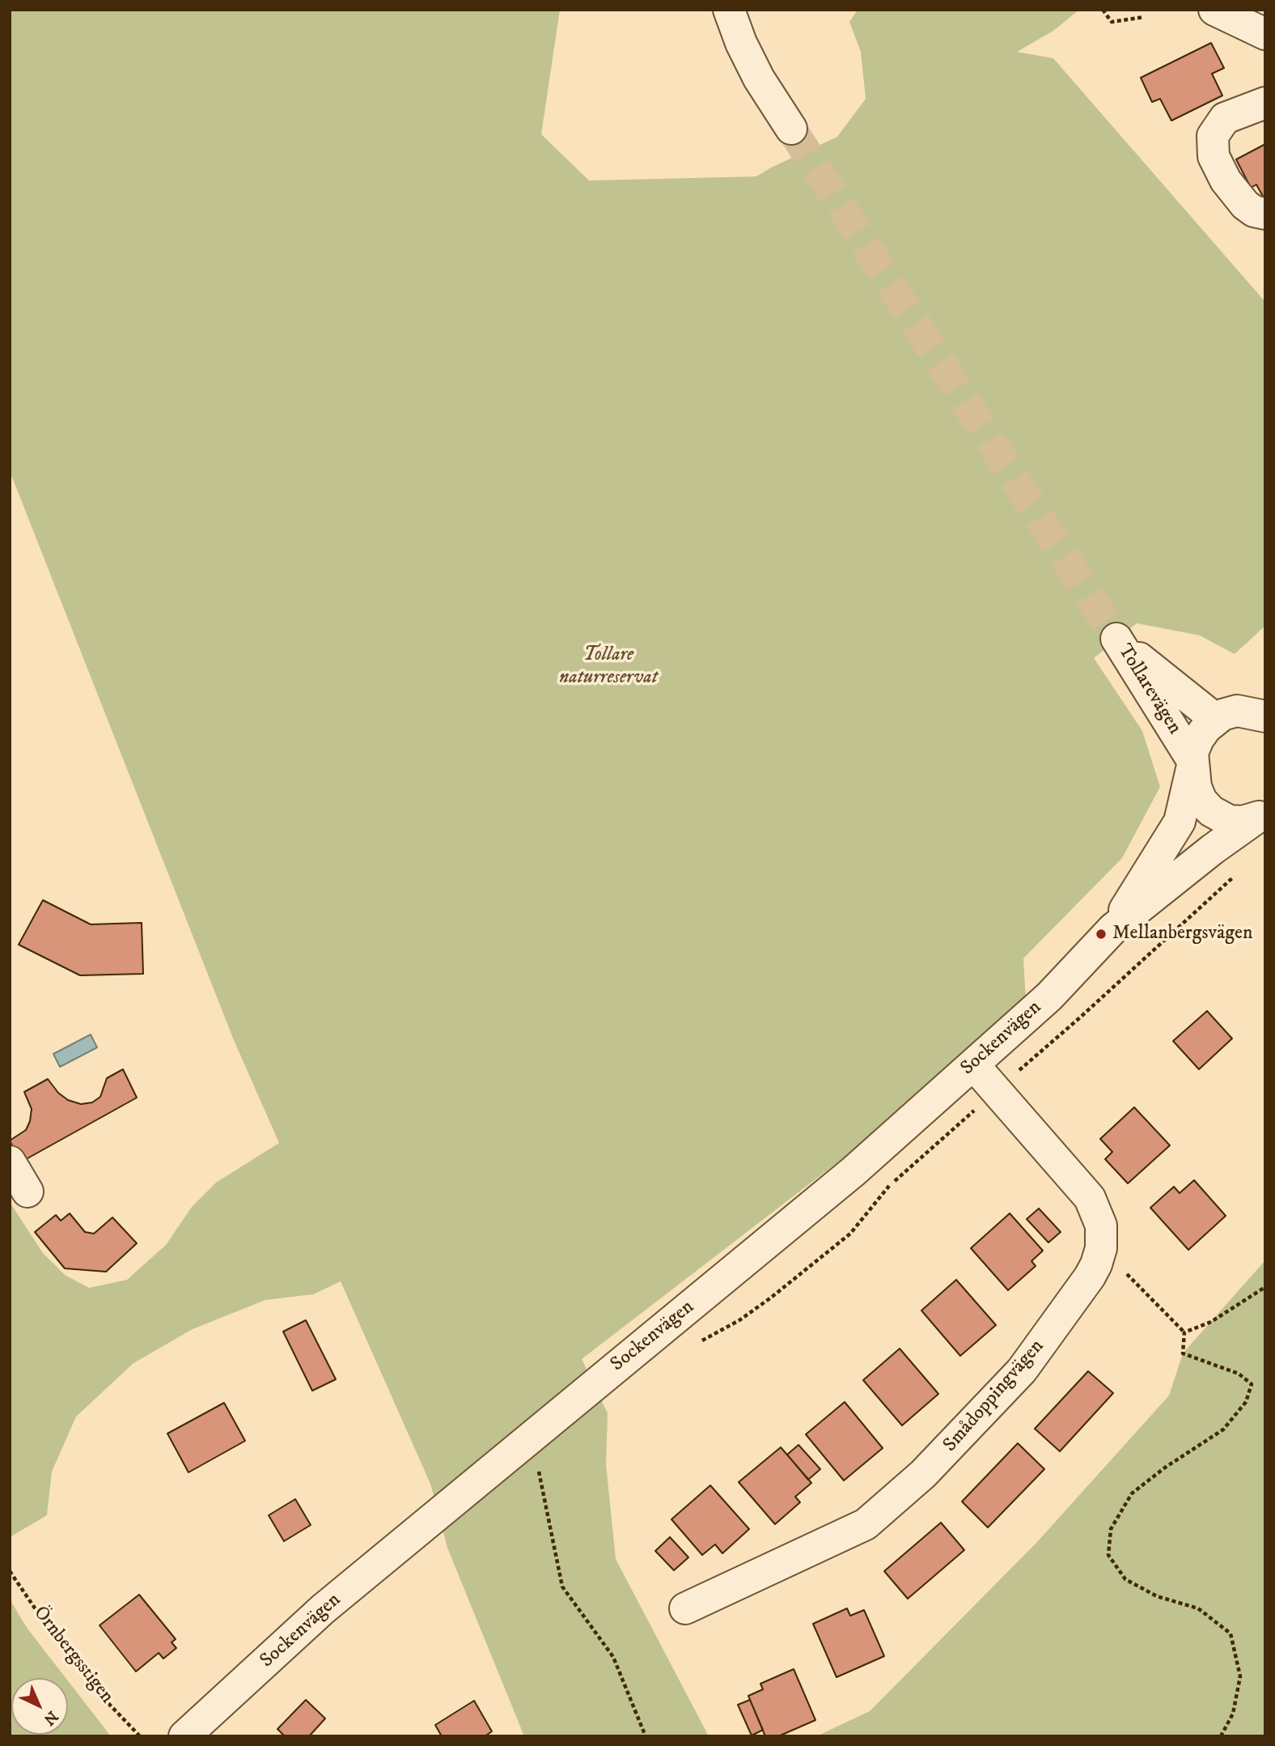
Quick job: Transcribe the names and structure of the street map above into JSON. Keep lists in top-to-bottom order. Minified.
{"streets":{"street":["Tollarevägen","Sockenvägen","Smådoppingvägen"],"path":["Örnbergsstigen"]},"crossings":[["Tollarevägen","Sockenvägen"],["Sockenvägen","Smådoppingvägen"]],"parks":["Tollare naturreservat"],"places":["Mellanbergsvägen"],"north":"bottom right"}
